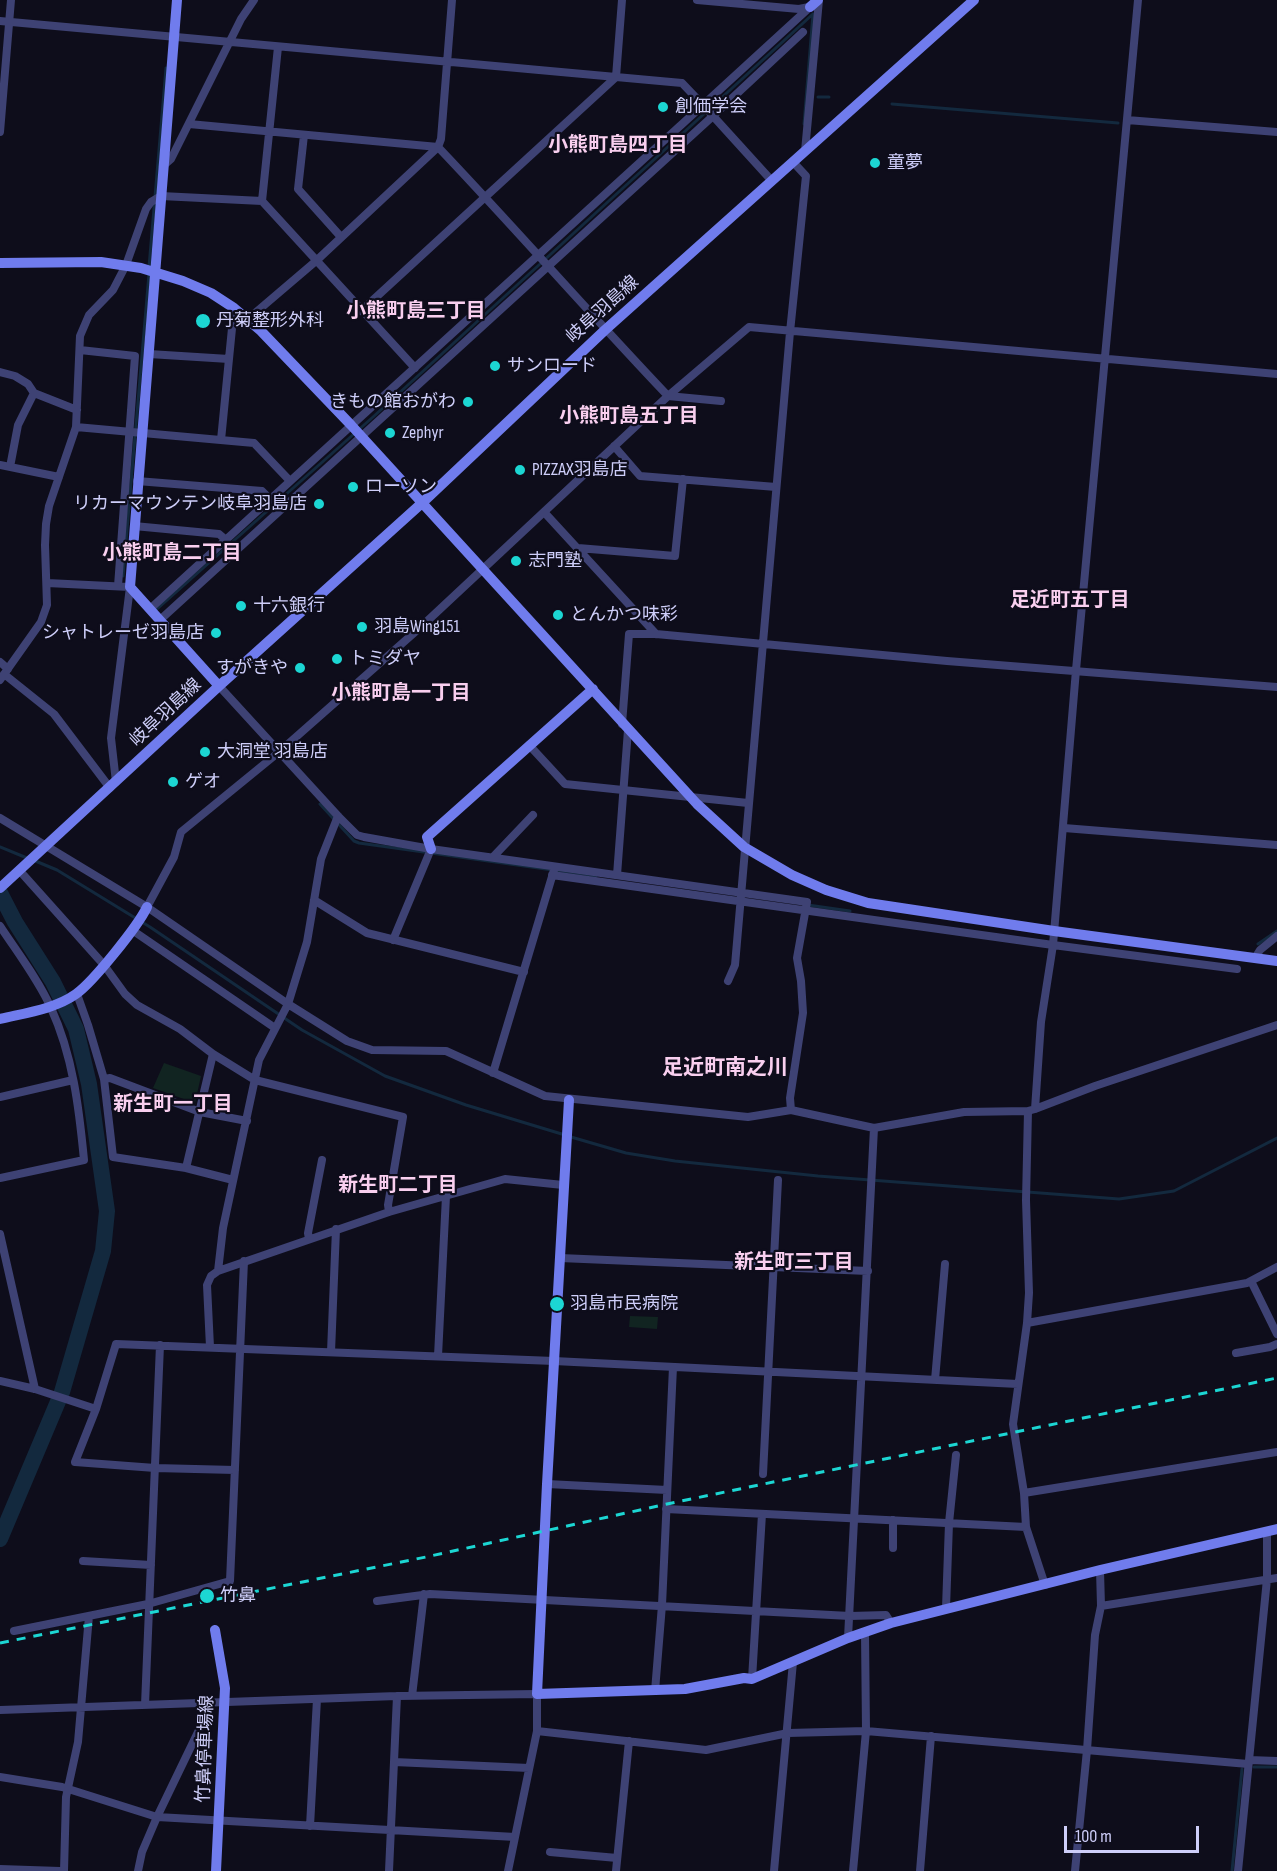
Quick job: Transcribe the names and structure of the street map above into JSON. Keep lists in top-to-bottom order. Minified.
{"streets":{"street":["岐阜羽島線","竹鼻停車場線"]},"districts":["小熊町島四丁目","小熊町島三丁目","小熊町島五丁目","小熊町島二丁目","足近町五丁目","小熊町島一丁目","足近町南之川","新生町一丁目","新生町二丁目","新生町三丁目"],"places":["創価学会","童夢","丹菊整形外科","サンロード","きもの館おがわ","Zephyr","PIZZAX羽島店","ローソン","リカーマウンテン岐阜羽島店","志門塾","十六銀行","とんかつ味彩","羽島Wing151","シャトレーゼ羽島店","トミダヤ","すがきや","大洞堂 羽島店","ゲオ","羽島市民病院","竹鼻"],"scale_bar":"100 m"}
